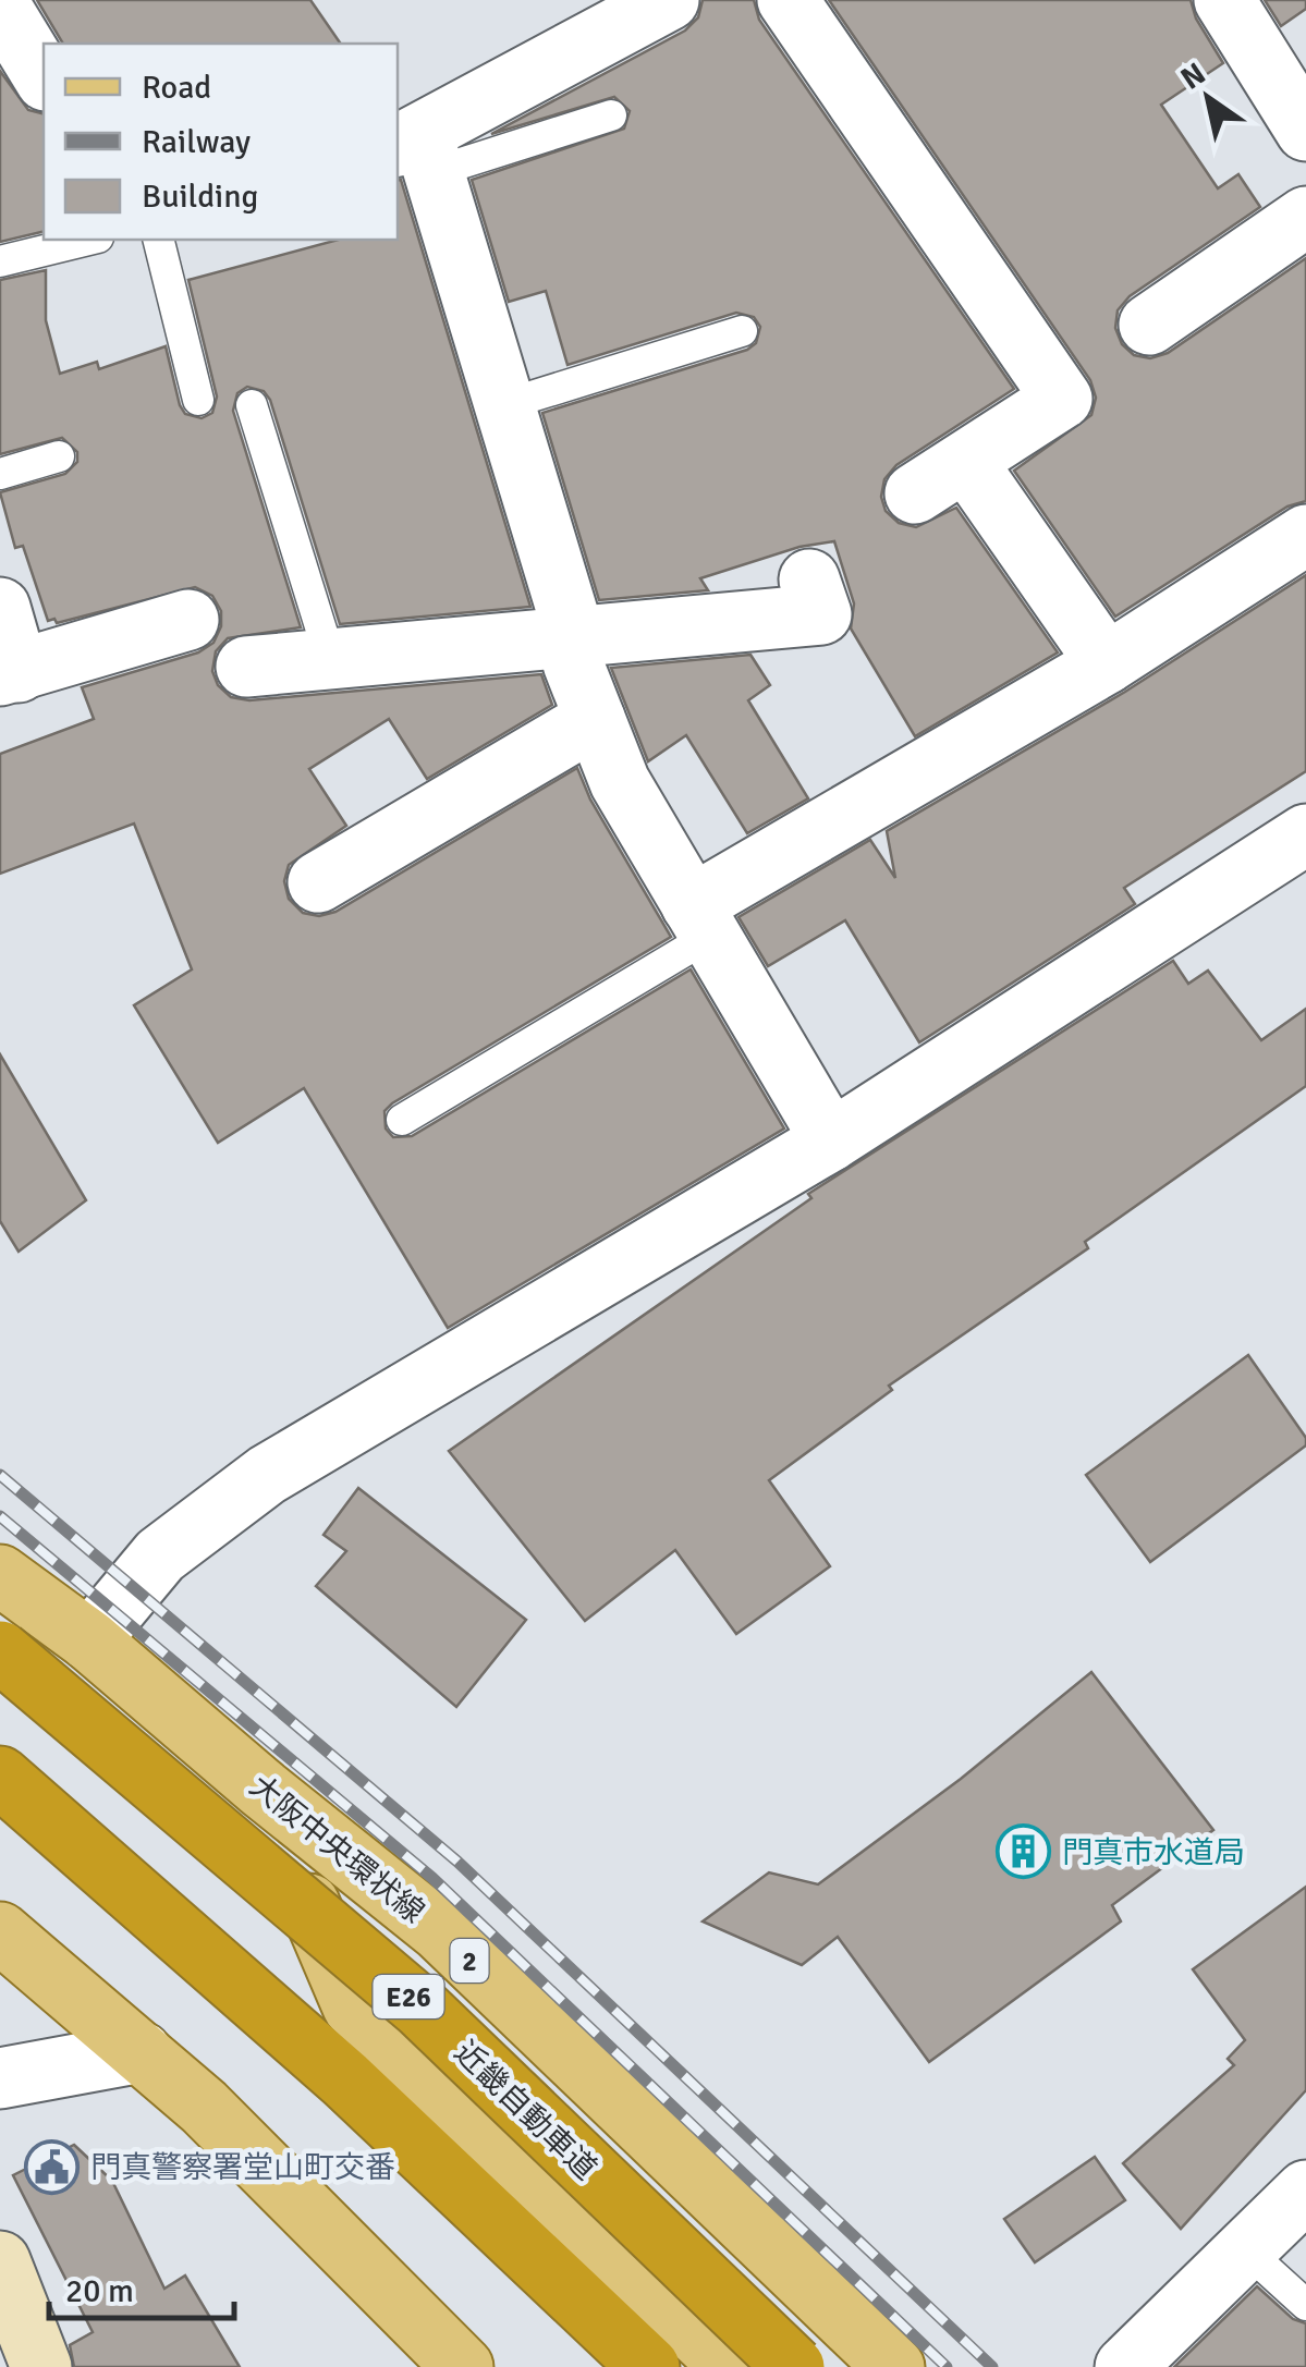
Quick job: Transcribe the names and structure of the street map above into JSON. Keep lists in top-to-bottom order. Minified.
{"streets":{"highway":["E26","近畿自動車道"],"main road":["大阪中央環状線","2"]},"places":{"building":["門真市水道局"],"public building":["門真警察署堂山町交番"]},"legend":["Road","Railway","Building"],"scale_bar":"20 m","north":"top left"}
